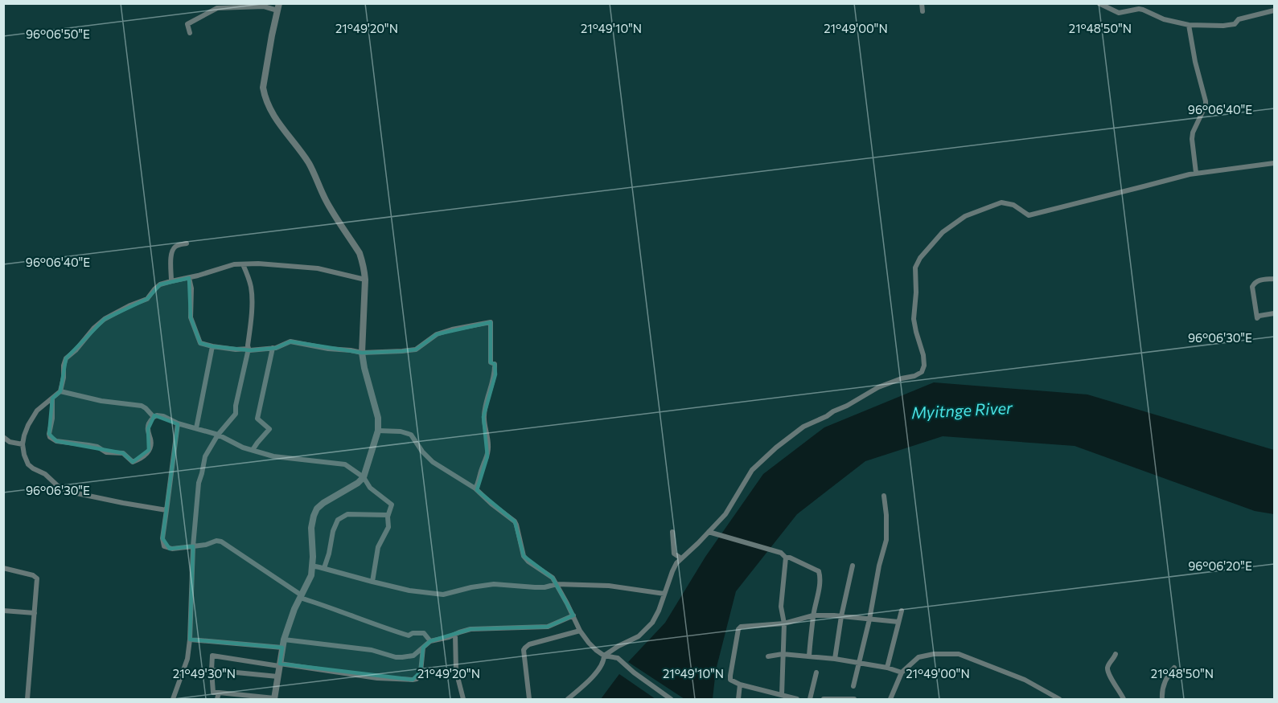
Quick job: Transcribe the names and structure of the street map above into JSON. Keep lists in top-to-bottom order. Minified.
{"water":["Myitnge River"],"coordinates":["21°49'20\"N","21°49'10\"N","21°49'00\"N","21°48'50\"N","96°06'50\"E","96°06'40\"E","96°06'30\"E","96°06'20\"E","21°49'30\"N"]}
